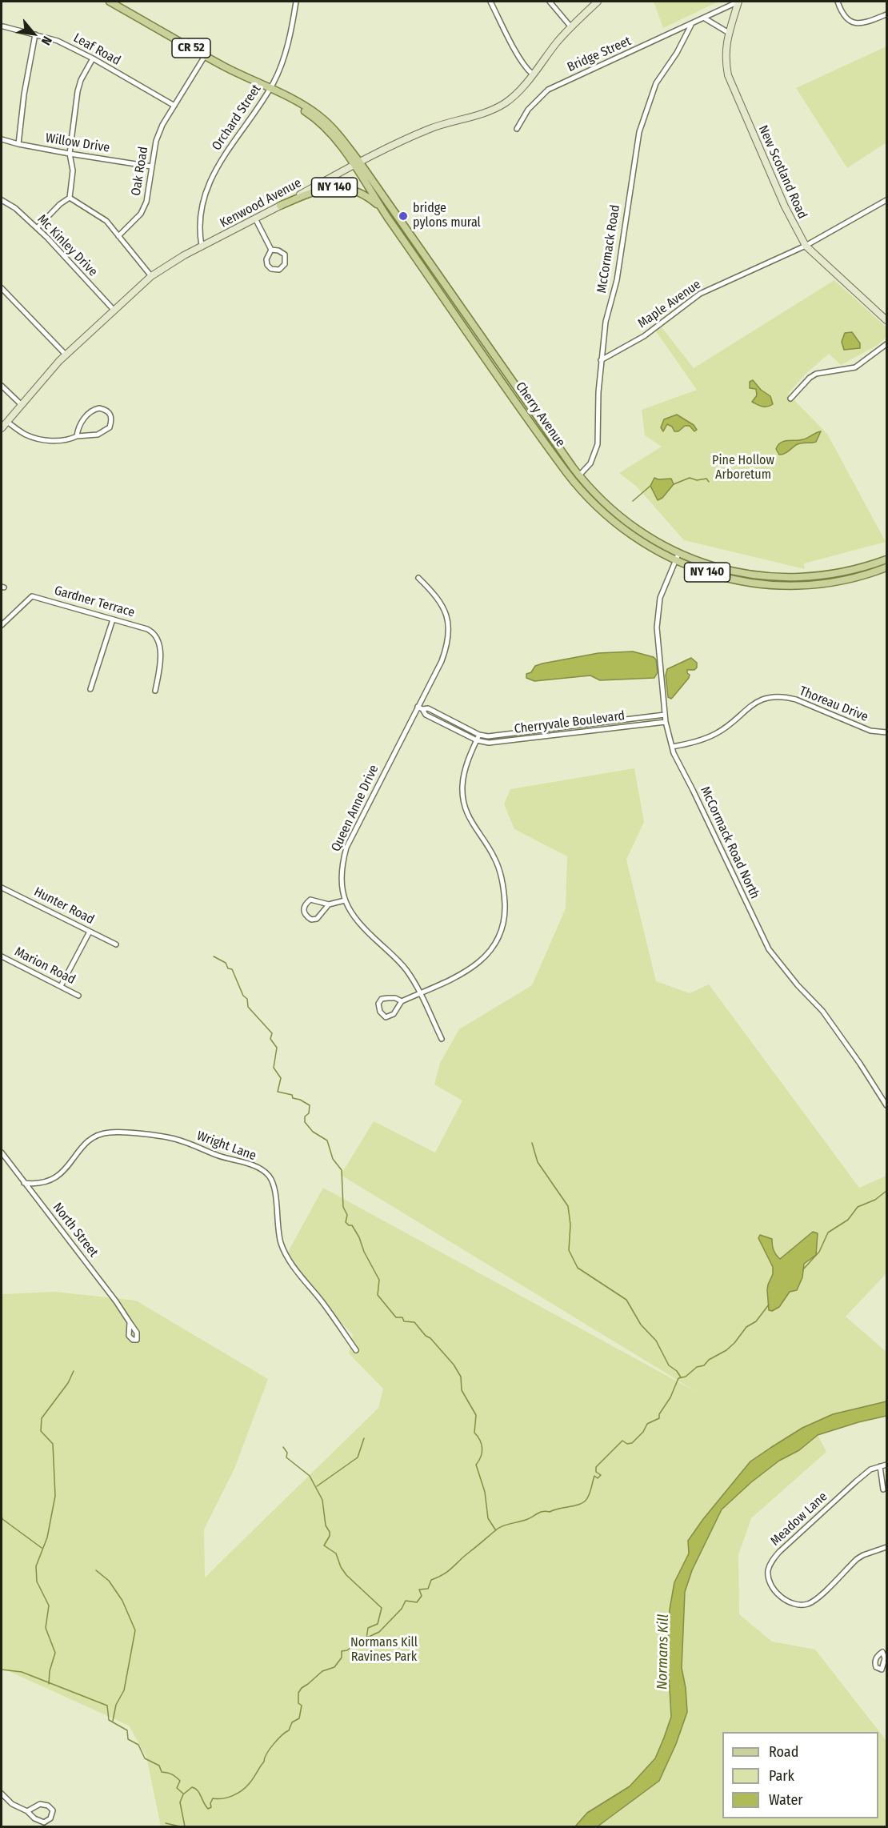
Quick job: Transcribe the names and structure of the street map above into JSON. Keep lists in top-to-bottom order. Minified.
{"streets":{"main road":["CR 52","New Scotland Road","NY 140","Kenwood Avenue","Cherry Avenue"],"street":["Leaf Road","Bridge Street","Orchard Street","Willow Drive","Oak Road","Mc Kinley Drive","McCormack Road","Maple Avenue","Gardner Terrace","Thoreau Drive","Cherryvale Boulevard","Queen Anne Drive","McCormack Road North","Hunter Road","Marion Road","Wright Lane","North Street","Meadow Lane"]},"crossings":[["Leaf Road","Oak Road"],["Bridge Street","New Scotland Road"],["Bridge Street","McCormack Road"],["Orchard Street","Kenwood Avenue"],["Orchard Street","Cherry Avenue"],["Willow Drive","Oak Road"],["Oak Road","Cherry Avenue"],["New Scotland Road","Maple Avenue"],["NY 140","Kenwood Avenue"],["NY 140","Cherry Avenue"],["Kenwood Avenue","Mc Kinley Drive"],["Kenwood Avenue","Cherry Avenue"],["McCormack Road","Maple Avenue"],["McCormack Road","Cherry Avenue"],["Cherry Avenue","McCormack Road North"],["Thoreau Drive","McCormack Road North"],["Cherryvale Boulevard","McCormack Road North"],["Wright Lane","North Street"]],"water":["Normans Kill"],"parks":["Pine Hollow Arboretum","Normans Kill Ravines Park"],"places":["bridge pylons mural"],"legend":["Road","Park","Water"],"north":"bottom right"}
